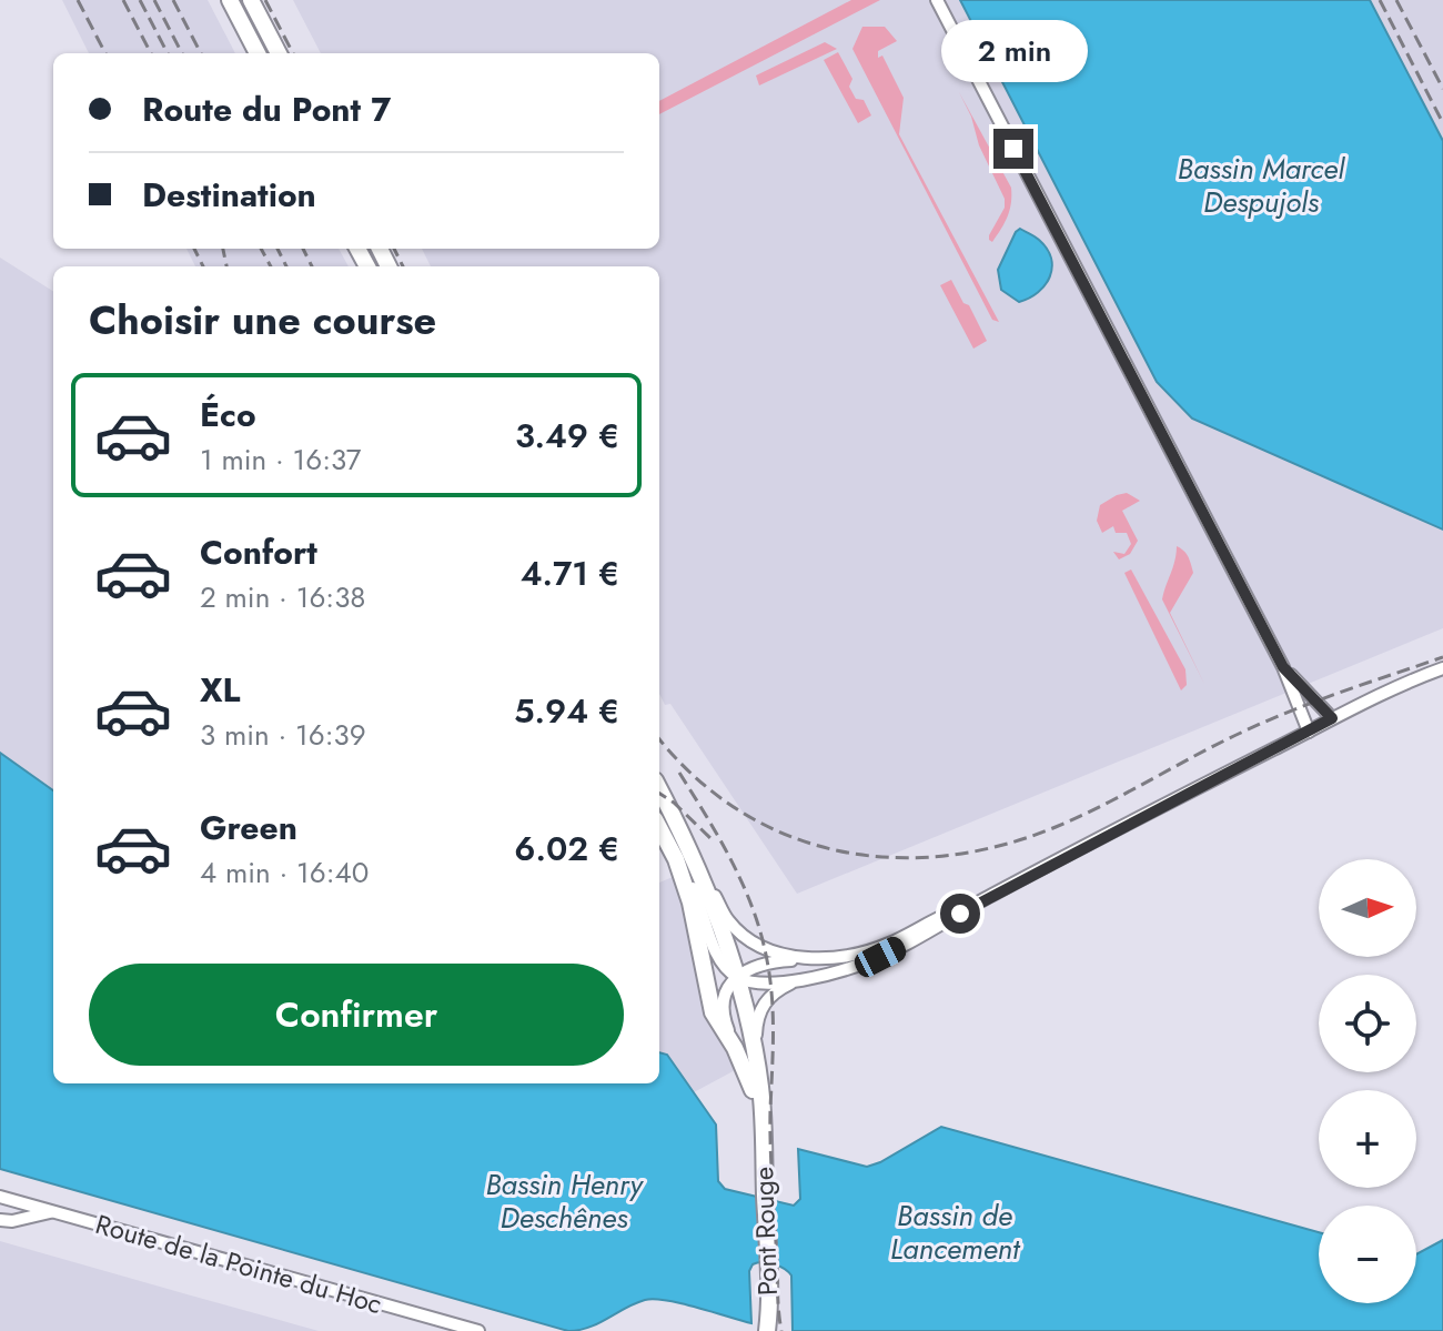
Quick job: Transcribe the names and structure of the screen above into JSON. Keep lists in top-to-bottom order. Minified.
{"streets":{"main road":["Pont Rouge"],"street":["Route de la Pointe du Hoc"]},"water":["Bassin Marcel Despujols","Bassin Henry Deschênes","Bassin de Lancement"],"north":"right","page":{"bubble":"2 min","banner":["Route du Pont 7","Destination"],"heading":"Choisir une course","list":[{"name":"Éco","note":"1 min · 16:37","value":"3.49 €"},{"name":"Confort","note":"2 min · 16:38","value":"4.71 €"},{"name":"XL","note":"3 min · 16:39","value":"5.94 €"},{"name":"Green","note":"4 min · 16:40","value":"6.02 €"}],"map_buttons":["+","−"],"buttons":"Confirmer"}}
